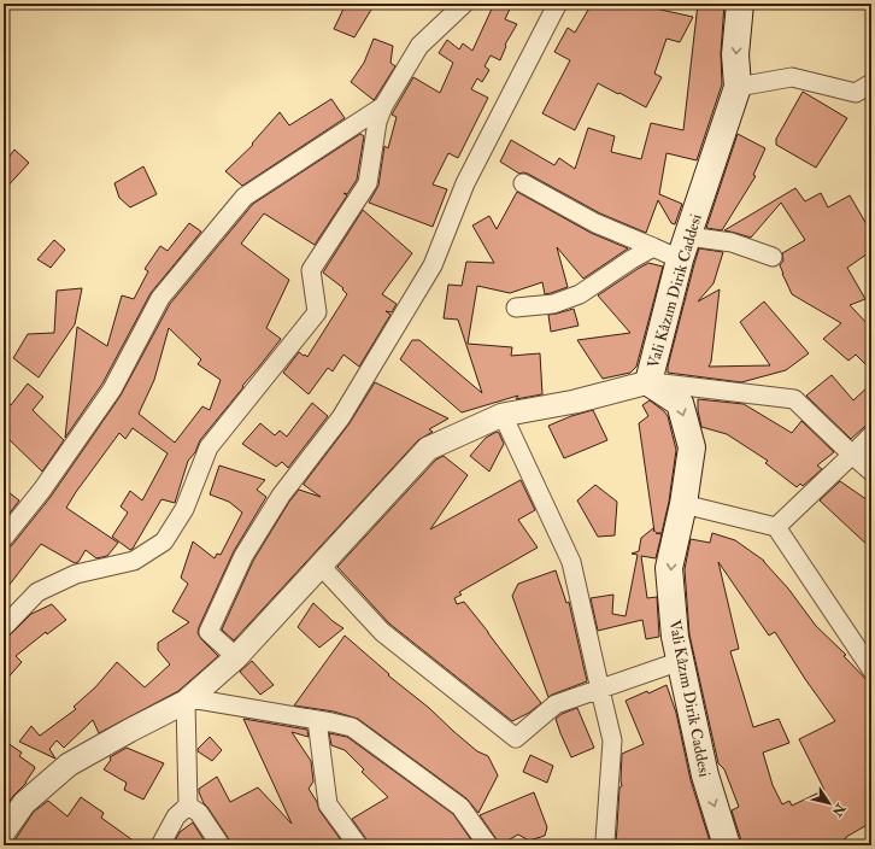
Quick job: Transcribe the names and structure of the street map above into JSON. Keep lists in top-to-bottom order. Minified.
{"streets":{"main road":["Vali Kâzım Dirik Caddesi"]},"one_way":["Vali Kâzım Dirik Caddesi"],"north":"bottom right"}
